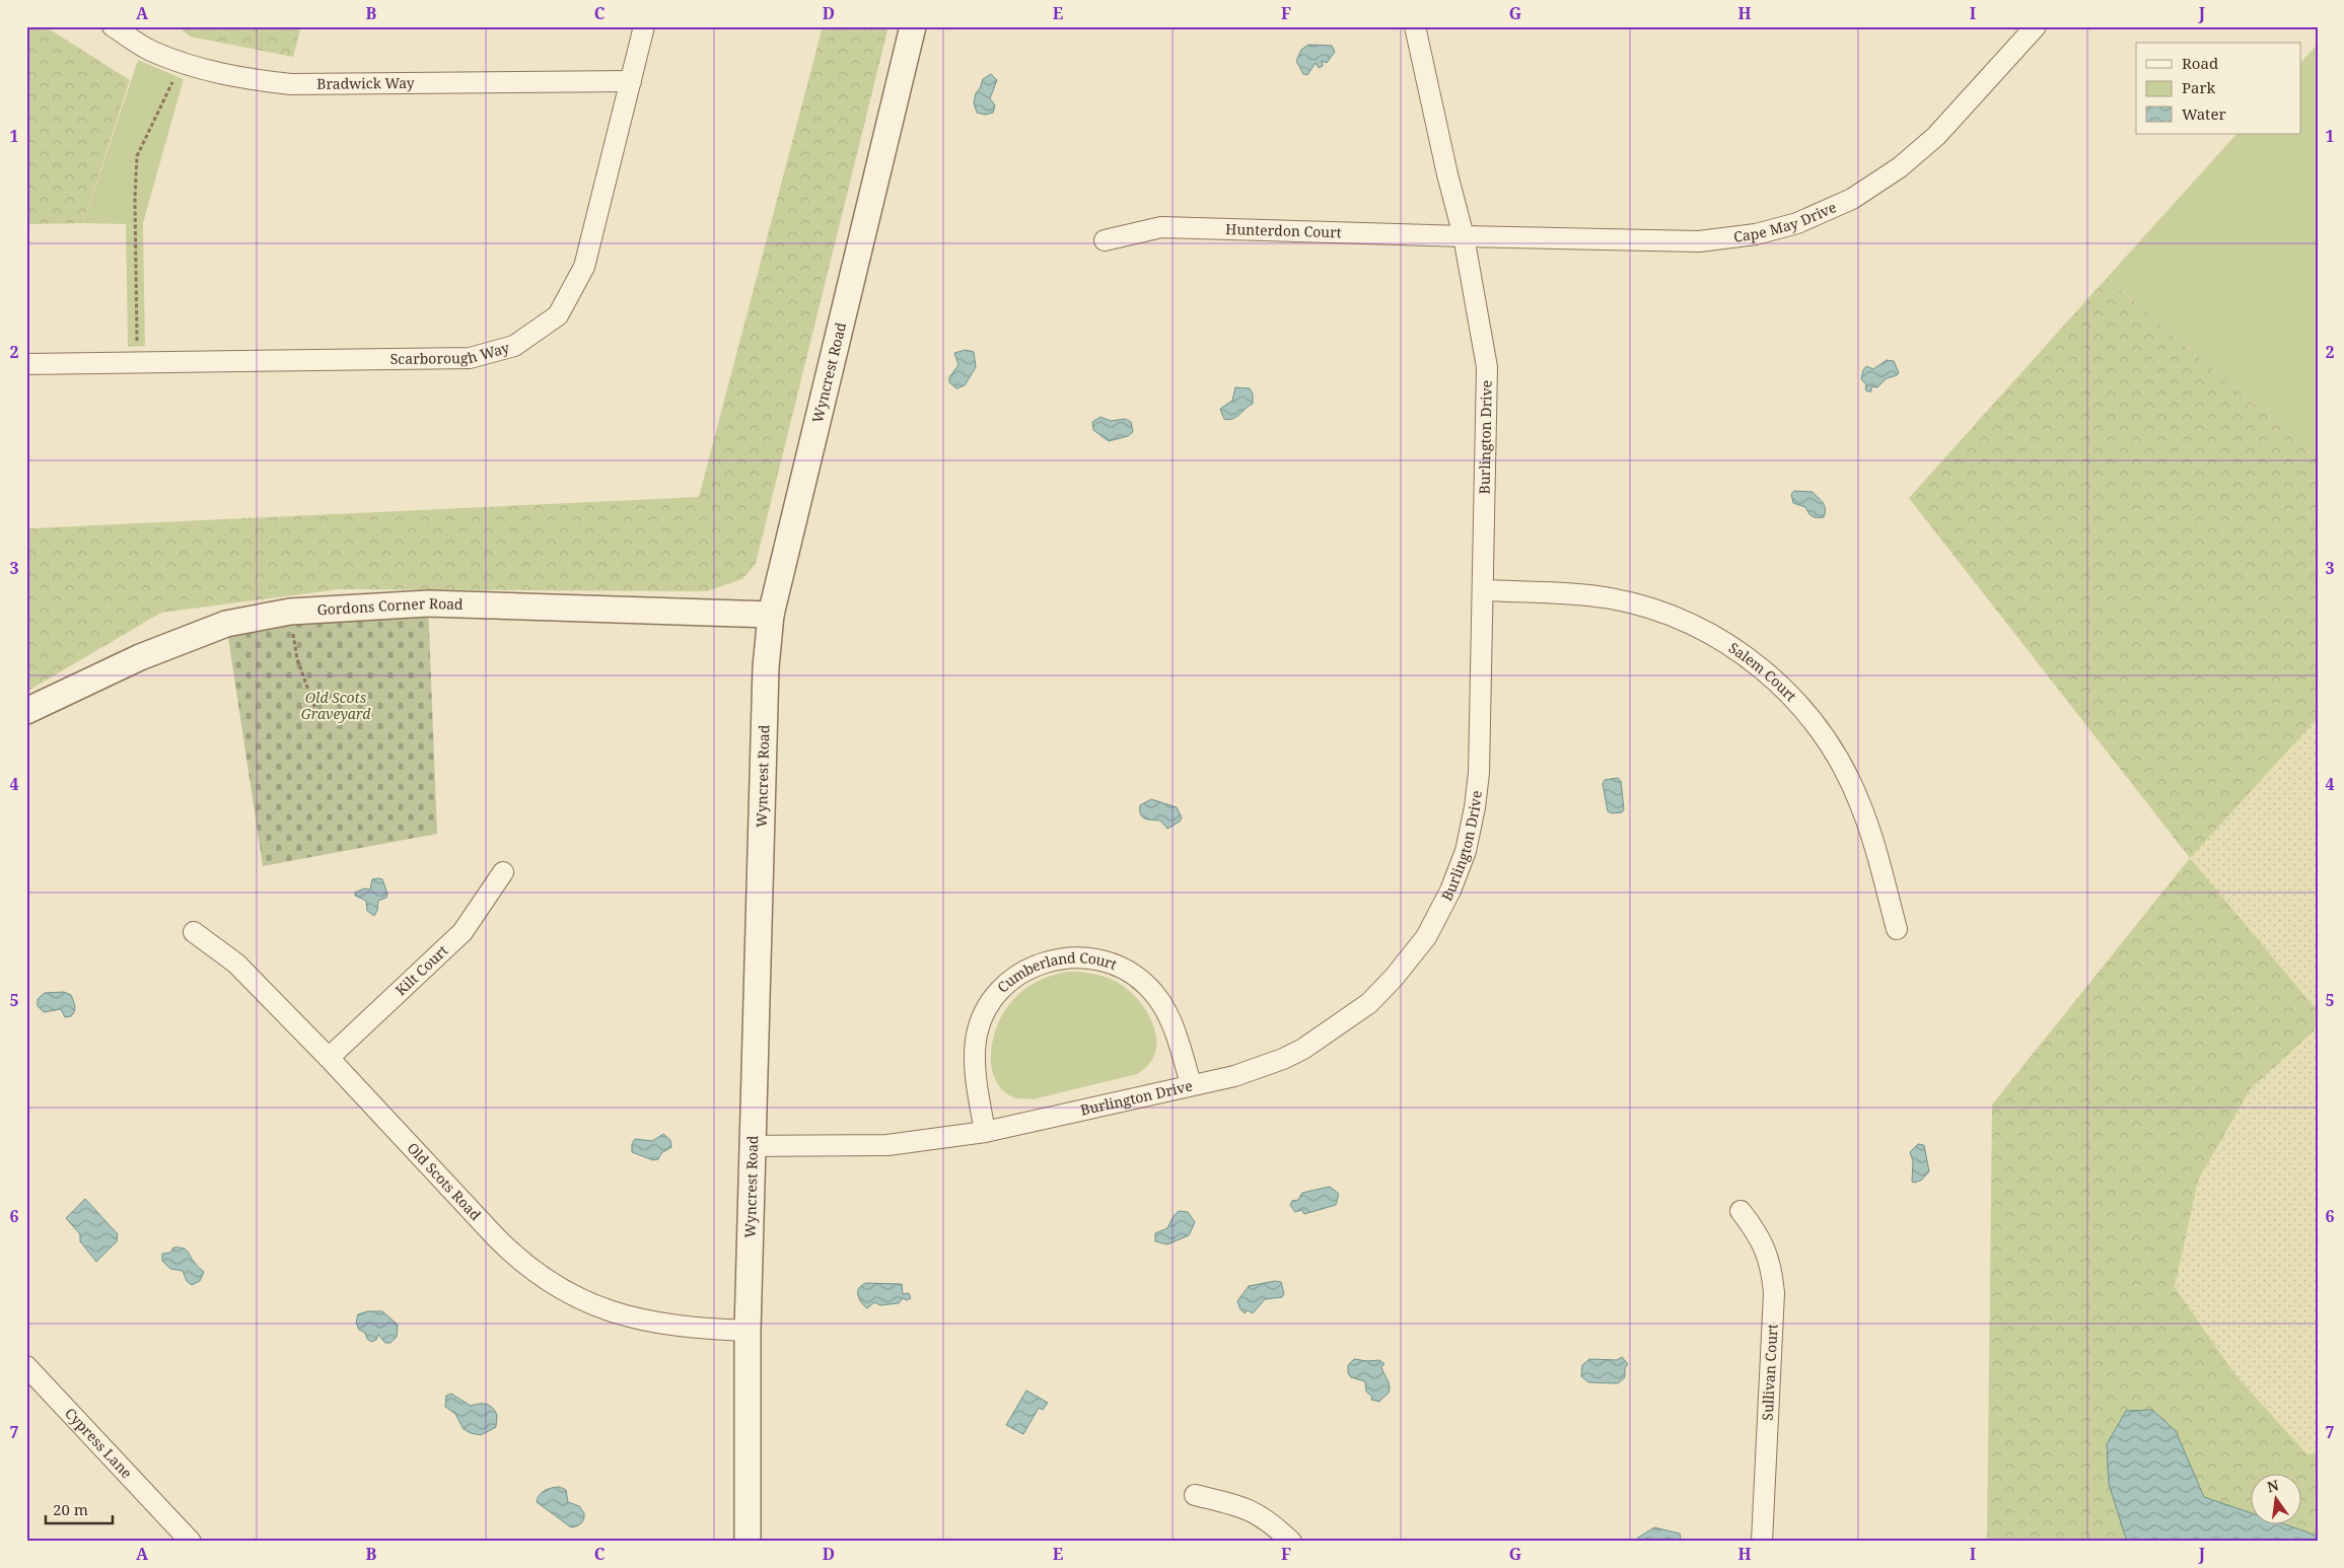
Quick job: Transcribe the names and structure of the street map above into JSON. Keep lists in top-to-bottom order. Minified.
{"streets":{"street":["Bradwick Way","Cape May Drive","Hunterdon Court","Scarborough Way","Wyncrest Road","Burlington Drive","Gordons Corner Road","Salem Court","Kilt Court","Cumberland Court","Old Scots Road","Sullivan Court","Cypress Lane"]},"crossings":[["Bradwick Way","Scarborough Way"],["Cape May Drive","Hunterdon Court"],["Cape May Drive","Burlington Drive"],["Hunterdon Court","Burlington Drive"],["Wyncrest Road","Burlington Drive"],["Wyncrest Road","Gordons Corner Road"],["Wyncrest Road","Old Scots Road"],["Burlington Drive","Salem Court"],["Burlington Drive","Cumberland Court"],["Kilt Court","Old Scots Road"]],"parks":["Old Scots Graveyard"],"legend":["Road","Park","Water"],"scale_bar":"20 m","north":"top","grid":{"columns":["A","B","C","D","E","F","G","H","I","J"],"rows":["1","2","3","4","5","6","7"]}}
